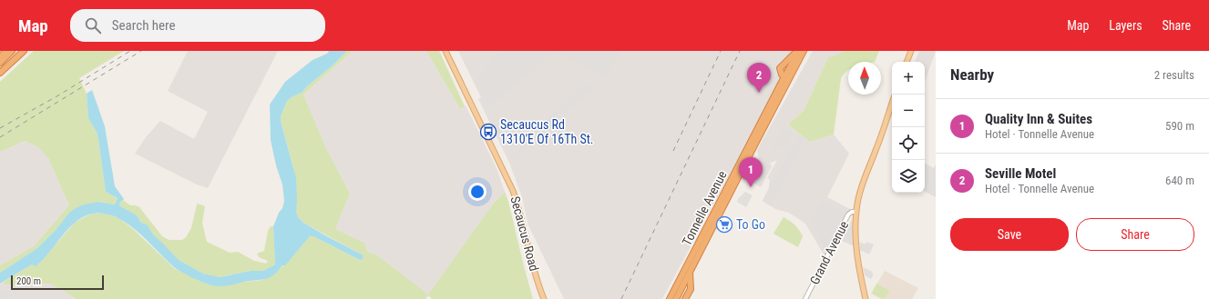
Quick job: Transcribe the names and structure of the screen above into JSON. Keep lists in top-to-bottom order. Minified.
{"streets":{"highway":["Tonnelle Avenue"],"main road":["Secaucus Road"],"street":["Grand Avenue"]},"places":{"bus stop":["Secaucus Rd 1310'E Of 16Th St."],"supermarket":["To Go"]},"scale_bar":"200 m","north":"top","page":{"header":"Map","search":"Search here","nav":["Map","Layers","Share"],"heading":["Nearby","2 results"],"map_buttons":["+","−"],"pins":["2","1"],"list":[{"mark":"1","name":"Quality Inn & Suites","note":"Hotel · Tonnelle Avenue","value":"590 m"},{"mark":"2","name":"Seville Motel","note":"Hotel · Tonnelle Avenue","value":"640 m"}],"buttons":["Save","Share"],"scale":"200 m"}}
